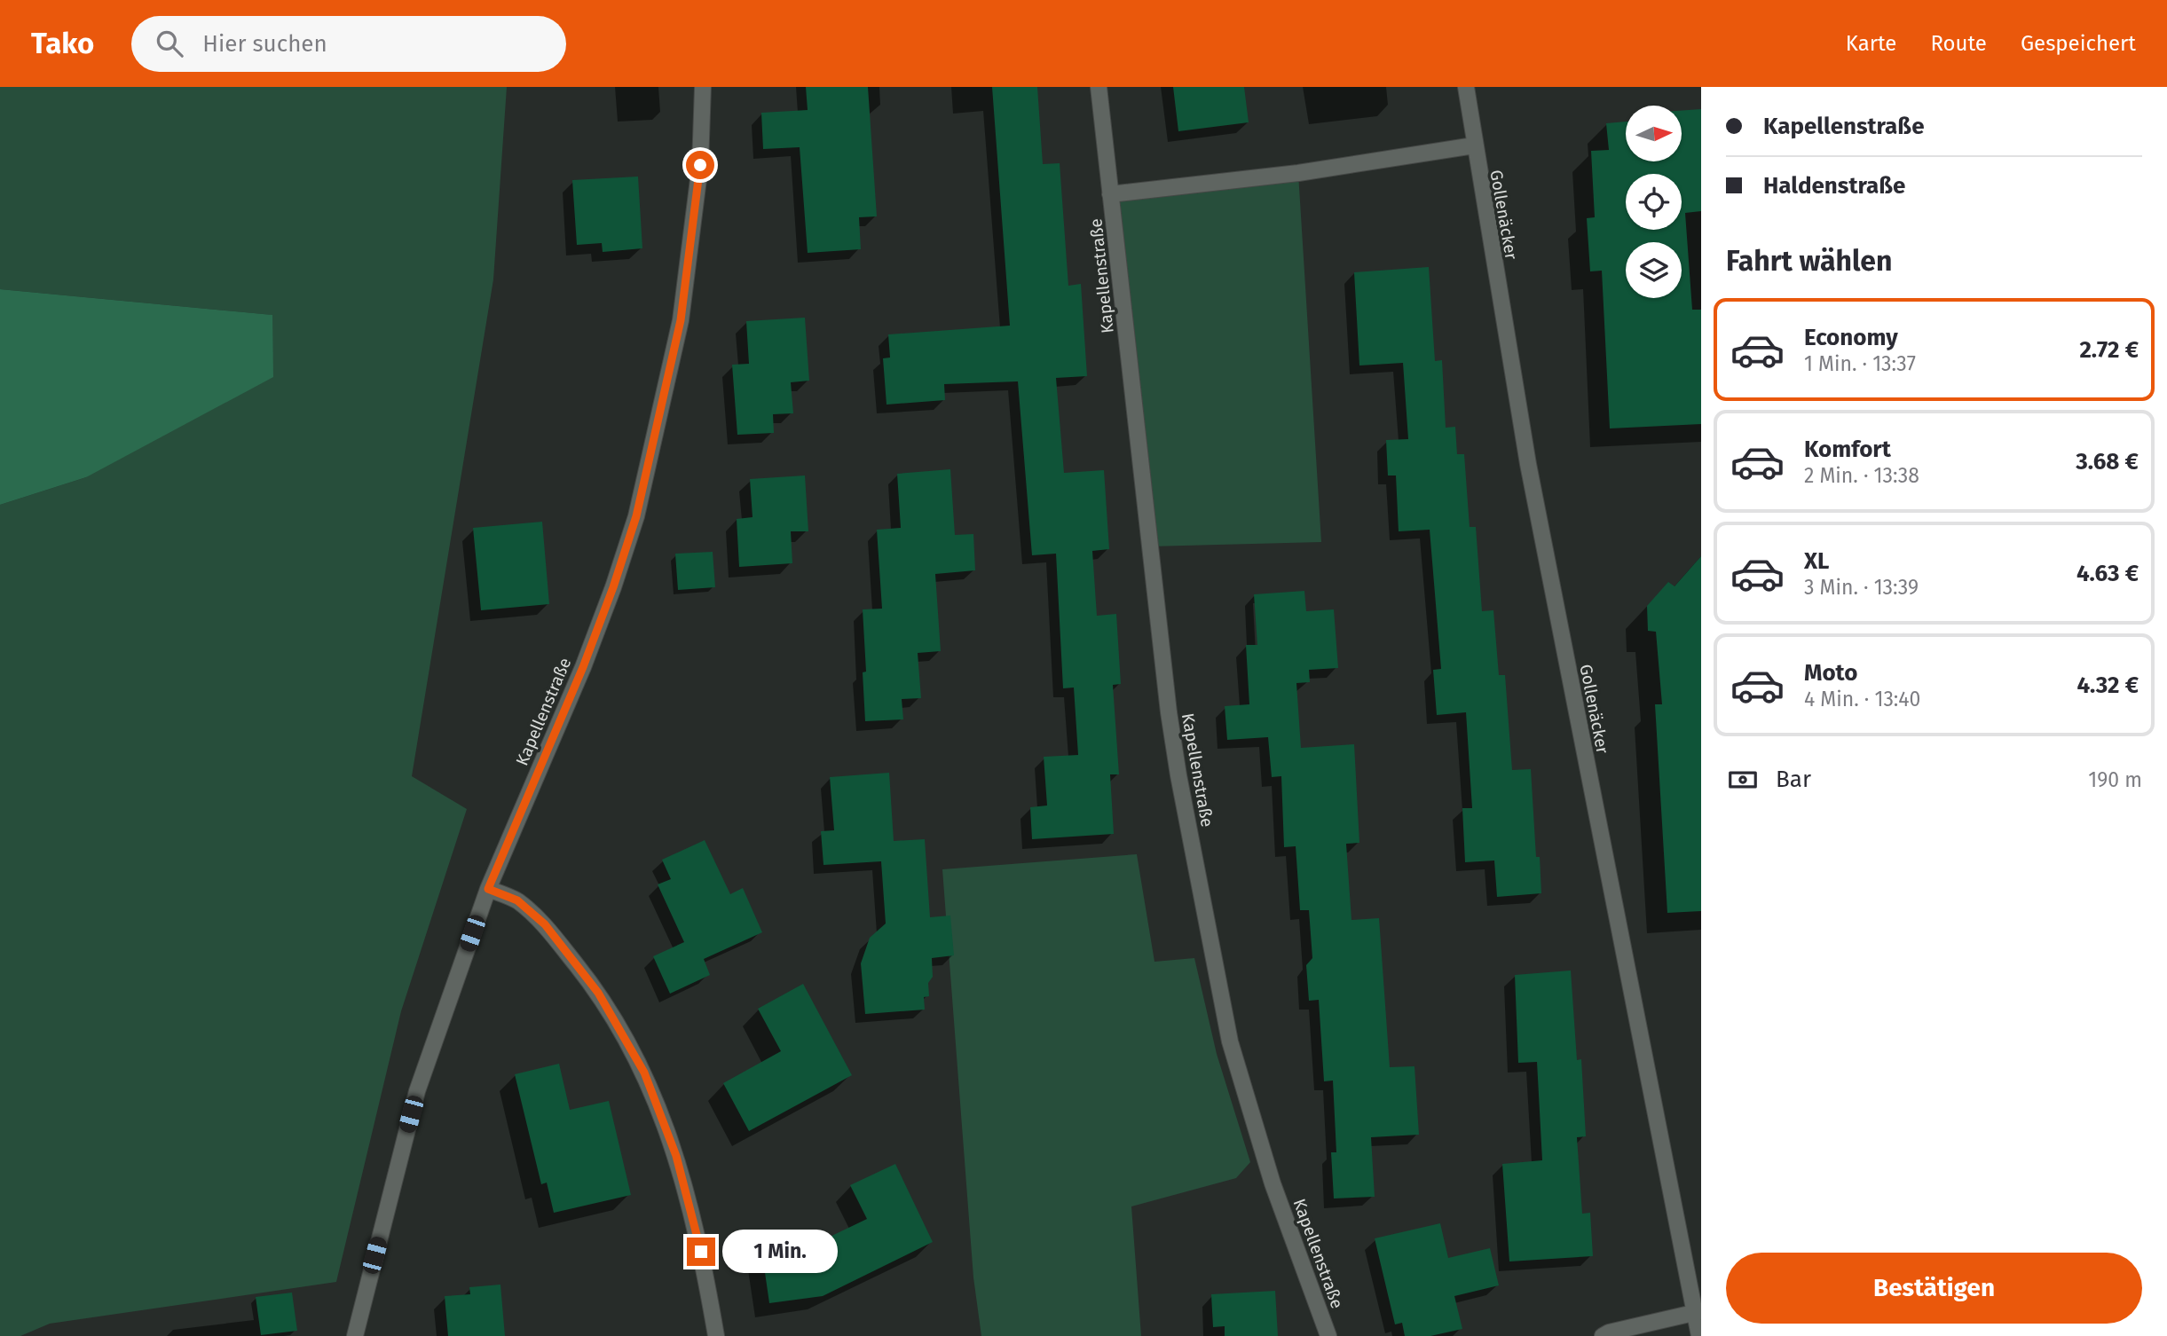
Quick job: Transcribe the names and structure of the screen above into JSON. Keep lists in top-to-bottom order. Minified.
{"streets":{"street":["Gollenäcker","Kapellenstraße"]},"crossings":[["Gollenäcker","Kapellenstraße"]],"north":"right","page":{"header":"Tako","search":"Hier suchen","nav":["Karte","Route","Gespeichert"],"banner":["Kapellenstraße","Haldenstraße"],"heading":"Fahrt wählen","list":[{"name":"Economy","note":"1 Min. · 13:37","value":"2.72 €"},{"name":"Komfort","note":"2 Min. · 13:38","value":"3.68 €"},{"name":"XL","note":"3 Min. · 13:39","value":"4.63 €"},{"name":"Moto","note":"4 Min. · 13:40","value":"4.32 €"}],"pay":["Bar","190 m"],"bubble":"1 Min.","buttons":"Bestätigen"}}
